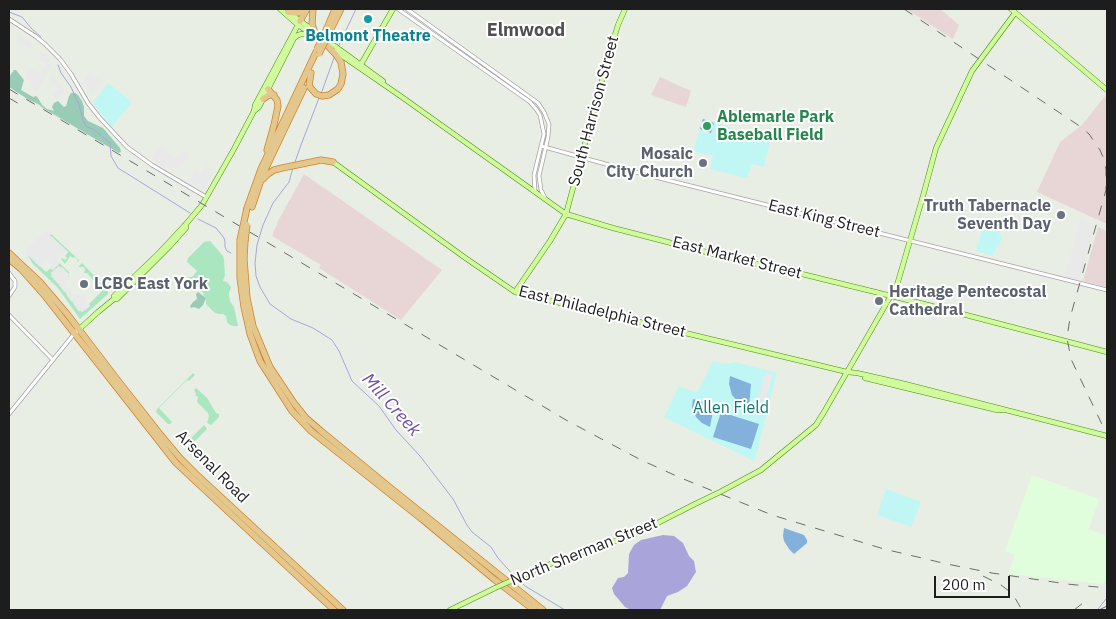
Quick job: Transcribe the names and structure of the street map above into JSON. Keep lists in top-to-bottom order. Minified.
{"streets":{"highway":["Arsenal Road"],"main road":["South Harrison Street","East Market Street","East Philadelphia Street","North Sherman Street"],"street":["East King Street"]},"crossings":[["South Harrison Street","East King Street"],["South Harrison Street","East Market Street"],["South Harrison Street","East Philadelphia Street"],["East King Street","North Sherman Street"],["East Market Street","North Sherman Street"],["East Philadelphia Street","North Sherman Street"]],"districts":["Elmwood"],"water":["Mill Creek"],"parks":["Allen Field"],"places":["Belmont Theatre","Ablemarle Park Baseball Field","Mosaic City Church","Truth Tabernacle Seventh Day","LCBC East York","Heritage Pentecostal Cathedral"],"scale_bar":"200 m"}
